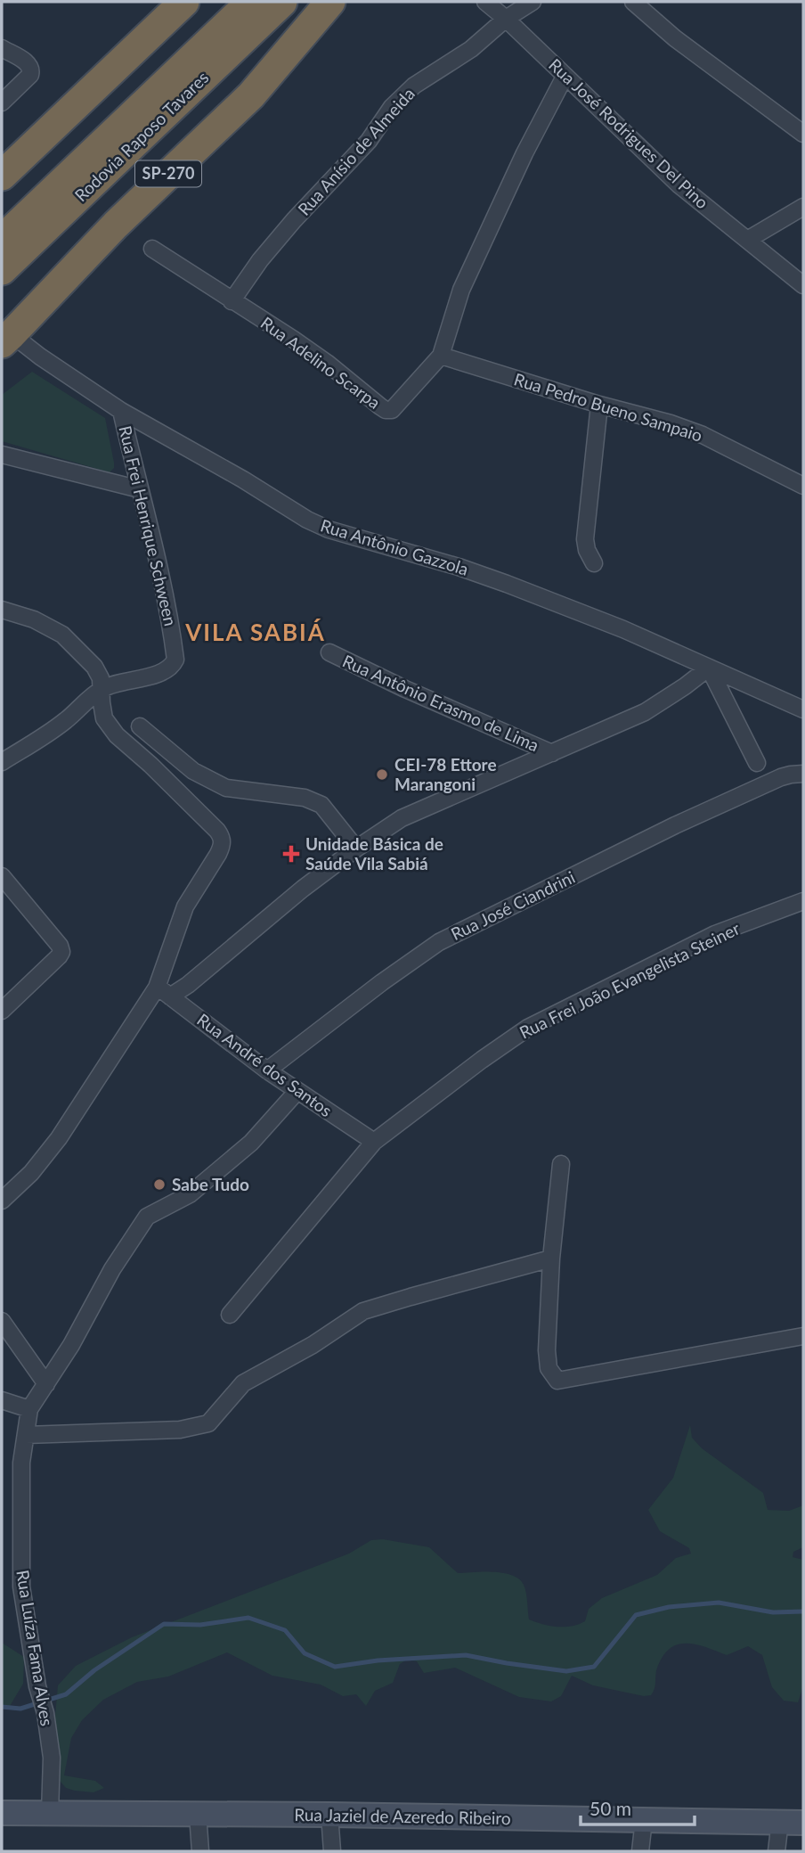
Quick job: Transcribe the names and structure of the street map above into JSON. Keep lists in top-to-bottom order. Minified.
{"streets":{"highway":["Rodovia Raposo Tavares","SP-270"],"street":["Rua José Rodrigues Del Pino","Rua Anísio de Almeida","Rua Adelino Scarpa","Rua Pedro Bueno Sampaio","Rua Frei Henrique Schween","Rua Antônio Gazzola","Rua Antônio Erasmo de Lima","Rua José Ciandrini","Rua Frei João Evangelista Steiner","Rua André dos Santos","Rua Luíza Fama Alves","Rua Jaziel de Azeredo Ribeiro"]},"crossings":[["Rua José Rodrigues Del Pino","Rua Anísio de Almeida"],["Rua José Rodrigues Del Pino","Rua Adelino Scarpa"],["Rua Anísio de Almeida","Rua Adelino Scarpa"],["SP-270","Rua Antônio Gazzola"],["Rua Adelino Scarpa","Rua Pedro Bueno Sampaio"],["Rua Frei Henrique Schween","Rua Antônio Gazzola"],["Rua José Ciandrini","Rua André dos Santos"],["Rua Frei João Evangelista Steiner","Rua André dos Santos"],["Rua Luíza Fama Alves","Rua Jaziel de Azeredo Ribeiro"]],"districts":["VILA SABIÁ"],"places":{"other":["CEI-78 Ettore Marangoni","Sabe Tudo"],"health":["Unidade Básica de Saúde Vila Sabiá"]},"scale_bar":"50 m"}
